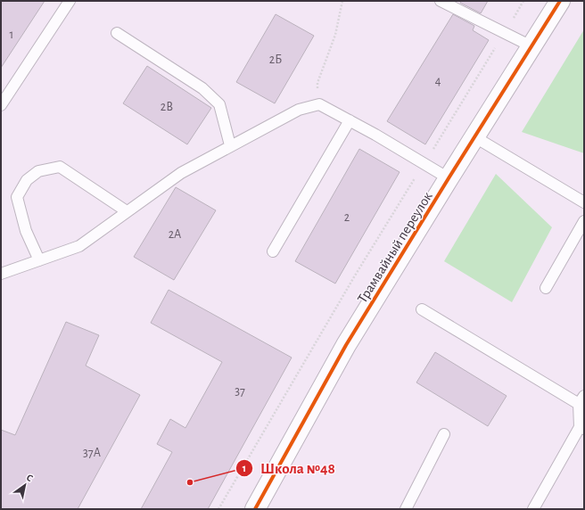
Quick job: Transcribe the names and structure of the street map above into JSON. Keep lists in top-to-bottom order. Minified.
{"streets":{"street":["Трамвайный переулок"]},"places":["Школа №48"],"house_numbers":["1","2Б","4","2В","2","2А","37","37А"],"north":"top right"}
